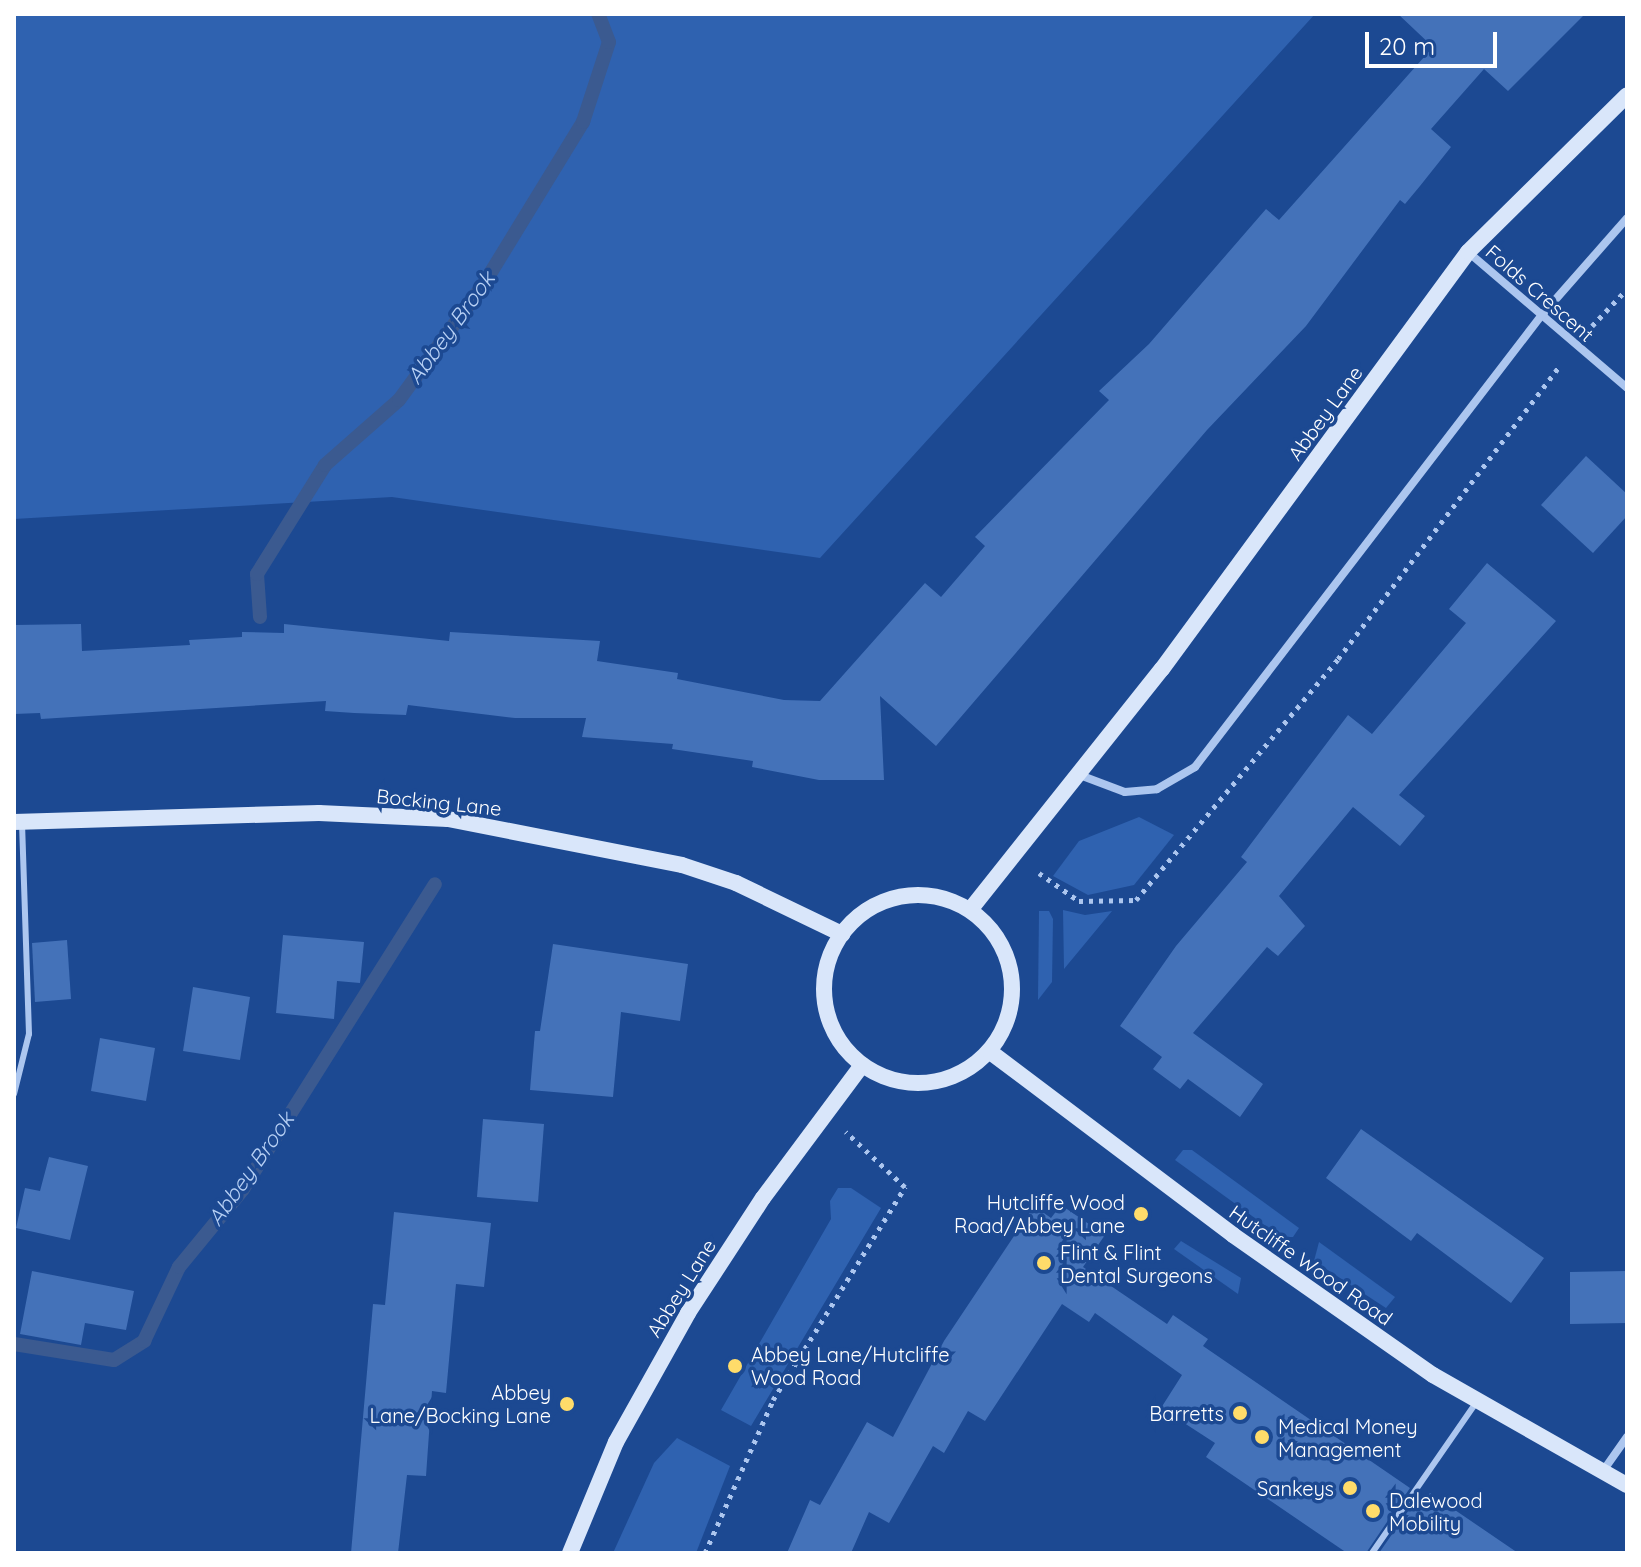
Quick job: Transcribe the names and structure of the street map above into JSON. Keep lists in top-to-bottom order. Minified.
{"streets":{"main road":["Abbey Lane","Bocking Lane","Hutcliffe Wood Road"],"street":["Folds Crescent"]},"crossings":[["Folds Crescent","Abbey Lane"],["Abbey Lane","Bocking Lane"],["Abbey Lane","Hutcliffe Wood Road"],["Bocking Lane","Hutcliffe Wood Road"]],"water":["Abbey Brook"],"places":["Hutcliffe Wood Road/Abbey Lane","Flint & Flint Dental Surgeons","Abbey Lane/Hutcliffe Wood Road","Abbey Lane/Bocking Lane","Barretts","Medical Money Management","Sankeys","Dalewood Mobility"],"scale_bar":"20 m"}
